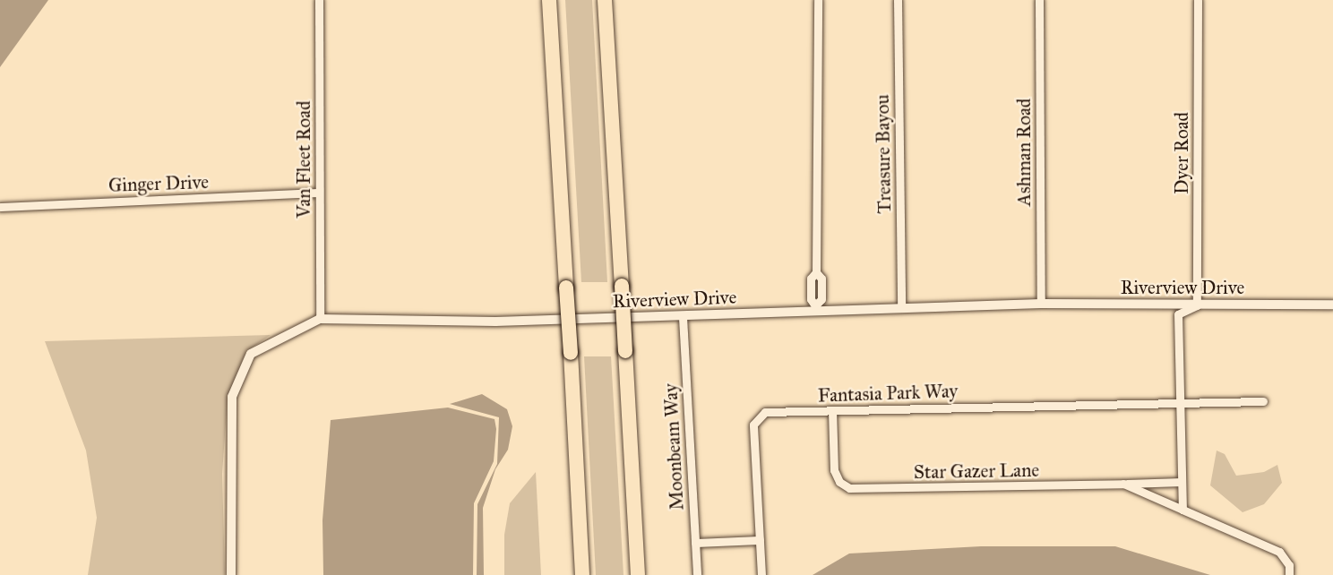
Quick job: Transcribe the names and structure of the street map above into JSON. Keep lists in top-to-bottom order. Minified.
{"streets":{"street":["Ashman Road","Dyer Road","Treasure Bayou","Van Fleet Road","Ginger Drive","Riverview Drive","Fantasia Park Way","Moonbeam Way","Star Gazer Lane"]},"crossings":[["Ashman Road","Riverview Drive"],["Dyer Road","Riverview Drive"],["Treasure Bayou","Riverview Drive"],["Van Fleet Road","Ginger Drive"],["Van Fleet Road","Riverview Drive"],["Riverview Drive","Moonbeam Way"],["Fantasia Park Way","Star Gazer Lane"]]}
